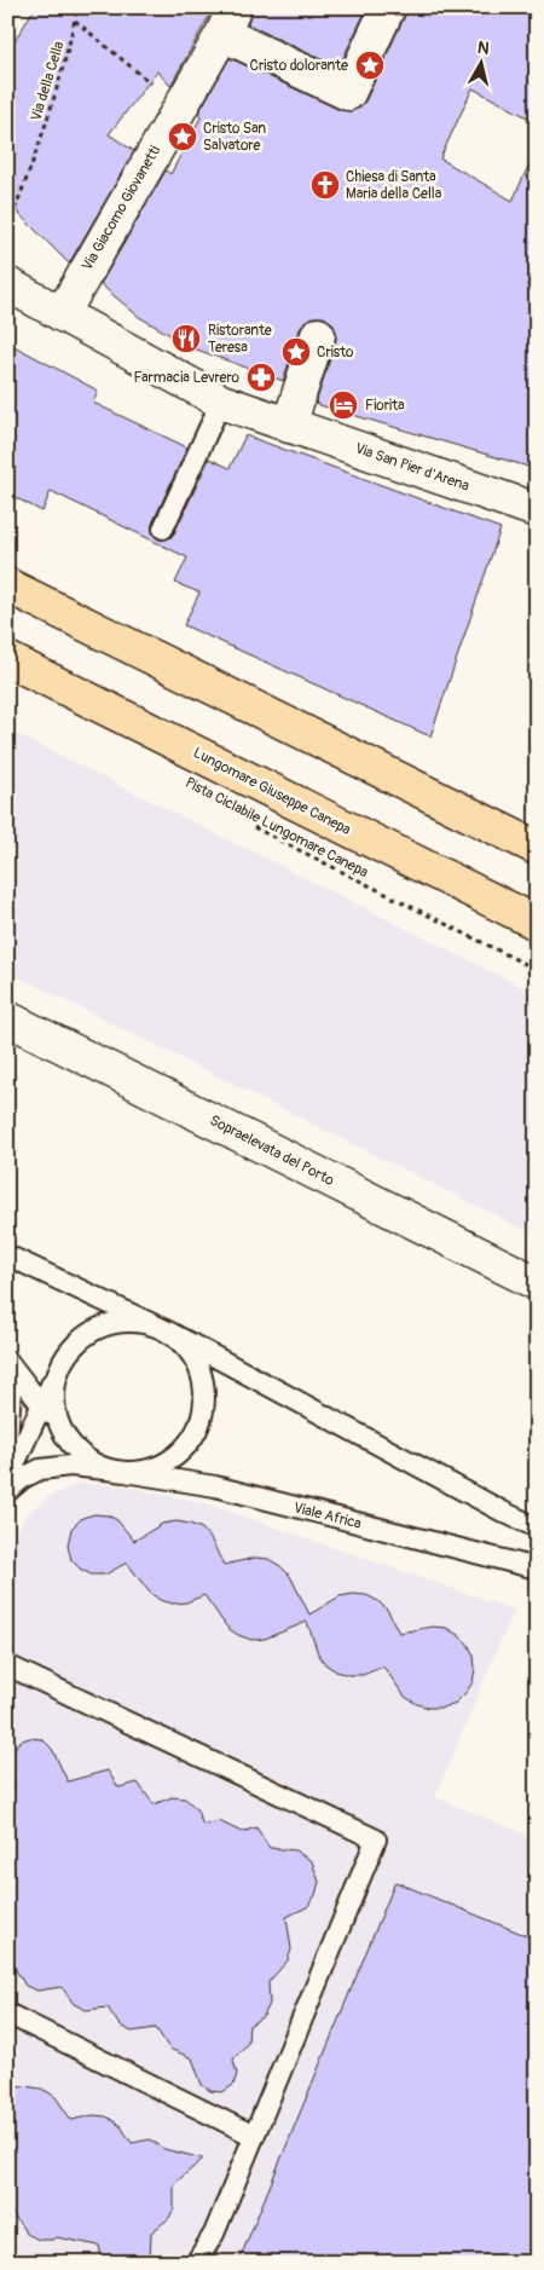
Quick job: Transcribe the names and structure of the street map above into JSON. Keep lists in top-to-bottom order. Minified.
{"streets":{"highway":["Lungomare Giuseppe Canepa"],"street":["Via Giacomo Giovanetti","Via San Pier d'Arena","Sopraelevata del Porto"],"lane":["Viale Africa"],"path":["Via della Cella","Pista Ciclabile Lungomare Canepa"]},"crossings":[["Via Giacomo Giovanetti","Via San Pier d'Arena"]],"places":{"place":["Cristo dolorante","Cristo San Salvatore","Cristo"],"church":["Chiesa di Santa Maria della Cella"],"restaurant":["Ristorante Teresa"],"pharmacy":["Farmacia Levrero"],"hotel":["Fiorita"]},"north":"top"}
